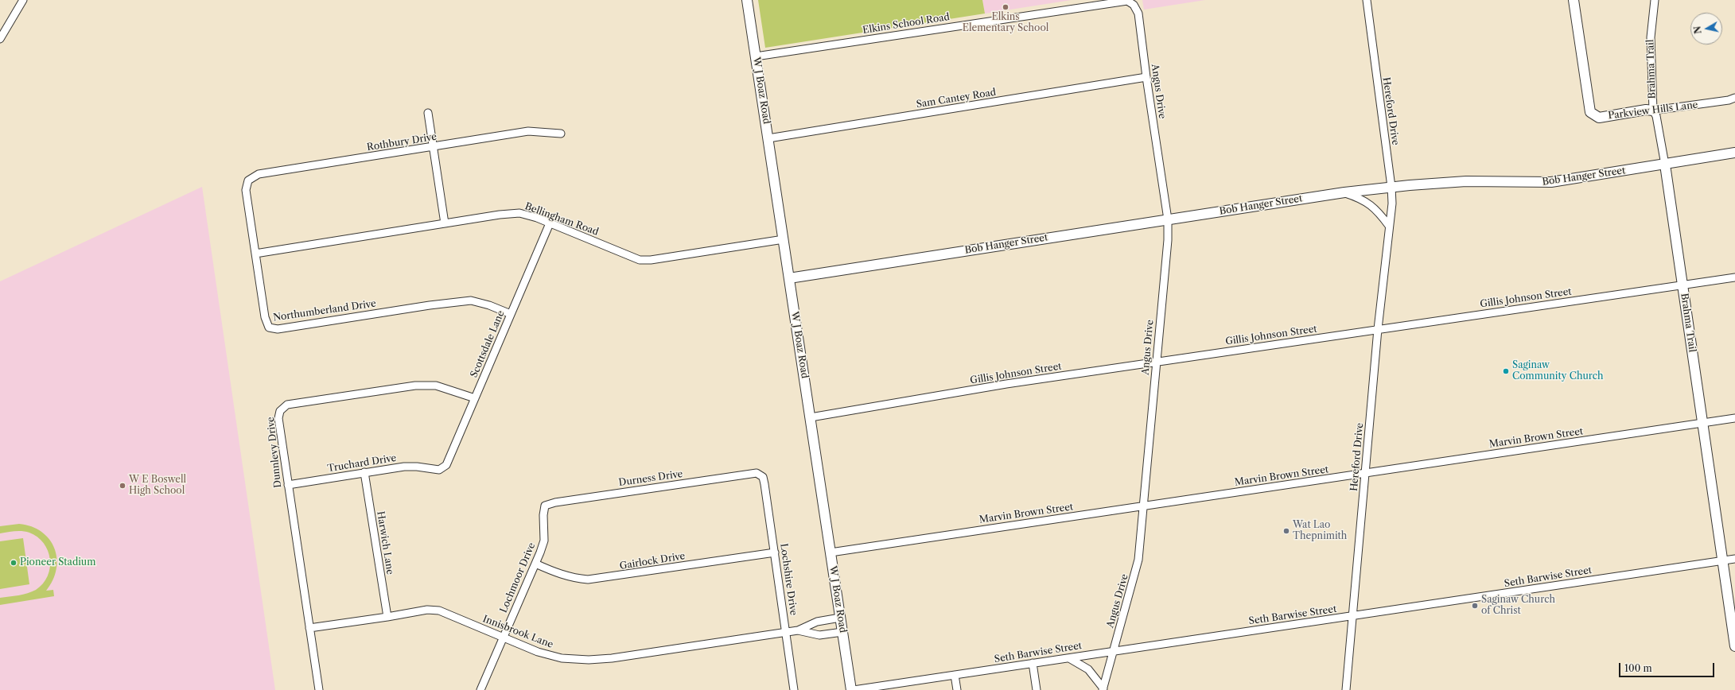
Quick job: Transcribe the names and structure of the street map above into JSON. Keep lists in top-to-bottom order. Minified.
{"streets":{"street":["Elkins School Road","Brahma Trail","W J Boaz Road","Angus Drive","Sam Cantey Road","Parkview Hills Lane","Hereford Drive","Rothbury Drive","Bob Hanger Street","Bellingham Road","Gillis Johnson Street","Northumberland Drive","Scottsdale Lane","Marvin Brown Street","Dunnlevy Drive","Truchard Drive","Durness Drive","Harwich Lane","Gairlock Drive","Seth Barwise Street","Lochmoor Drive","Lochshire Drive","Innisbrook Lane"]},"crossings":[["Elkins School Road","W J Boaz Road"],["Elkins School Road","Angus Drive"],["Brahma Trail","Parkview Hills Lane"],["Brahma Trail","Bob Hanger Street"],["Brahma Trail","Gillis Johnson Street"],["Brahma Trail","Marvin Brown Street"],["Brahma Trail","Seth Barwise Street"],["W J Boaz Road","Sam Cantey Road"],["W J Boaz Road","Bob Hanger Street"],["W J Boaz Road","Bellingham Road"],["W J Boaz Road","Gillis Johnson Street"],["W J Boaz Road","Marvin Brown Street"],["W J Boaz Road","Seth Barwise Street"],["W J Boaz Road","Innisbrook Lane"],["Angus Drive","Sam Cantey Road"],["Angus Drive","Bob Hanger Street"],["Angus Drive","Gillis Johnson Street"],["Angus Drive","Marvin Brown Street"],["Angus Drive","Seth Barwise Street"],["Hereford Drive","Bob Hanger Street"],["Hereford Drive","Gillis Johnson Street"],["Hereford Drive","Marvin Brown Street"],["Hereford Drive","Seth Barwise Street"],["Rothbury Drive","Northumberland Drive"],["Bellingham Road","Northumberland Drive"],["Bellingham Road","Scottsdale Lane"],["Northumberland Drive","Scottsdale Lane"],["Scottsdale Lane","Dunnlevy Drive"],["Scottsdale Lane","Truchard Drive"],["Dunnlevy Drive","Truchard Drive"],["Dunnlevy Drive","Innisbrook Lane"],["Truchard Drive","Harwich Lane"],["Durness Drive","Lochmoor Drive"],["Durness Drive","Lochshire Drive"],["Harwich Lane","Innisbrook Lane"],["Gairlock Drive","Lochmoor Drive"],["Gairlock Drive","Lochshire Drive"],["Lochmoor Drive","Innisbrook Lane"],["Lochshire Drive","Innisbrook Lane"]],"places":["Elkins Elementary School","Saginaw Community Church","W E Boswell High School","Wat Lao Thepnimith","Pioneer Stadium","Saginaw Church of Christ"],"scale_bar":"100 m","north":"left"}
